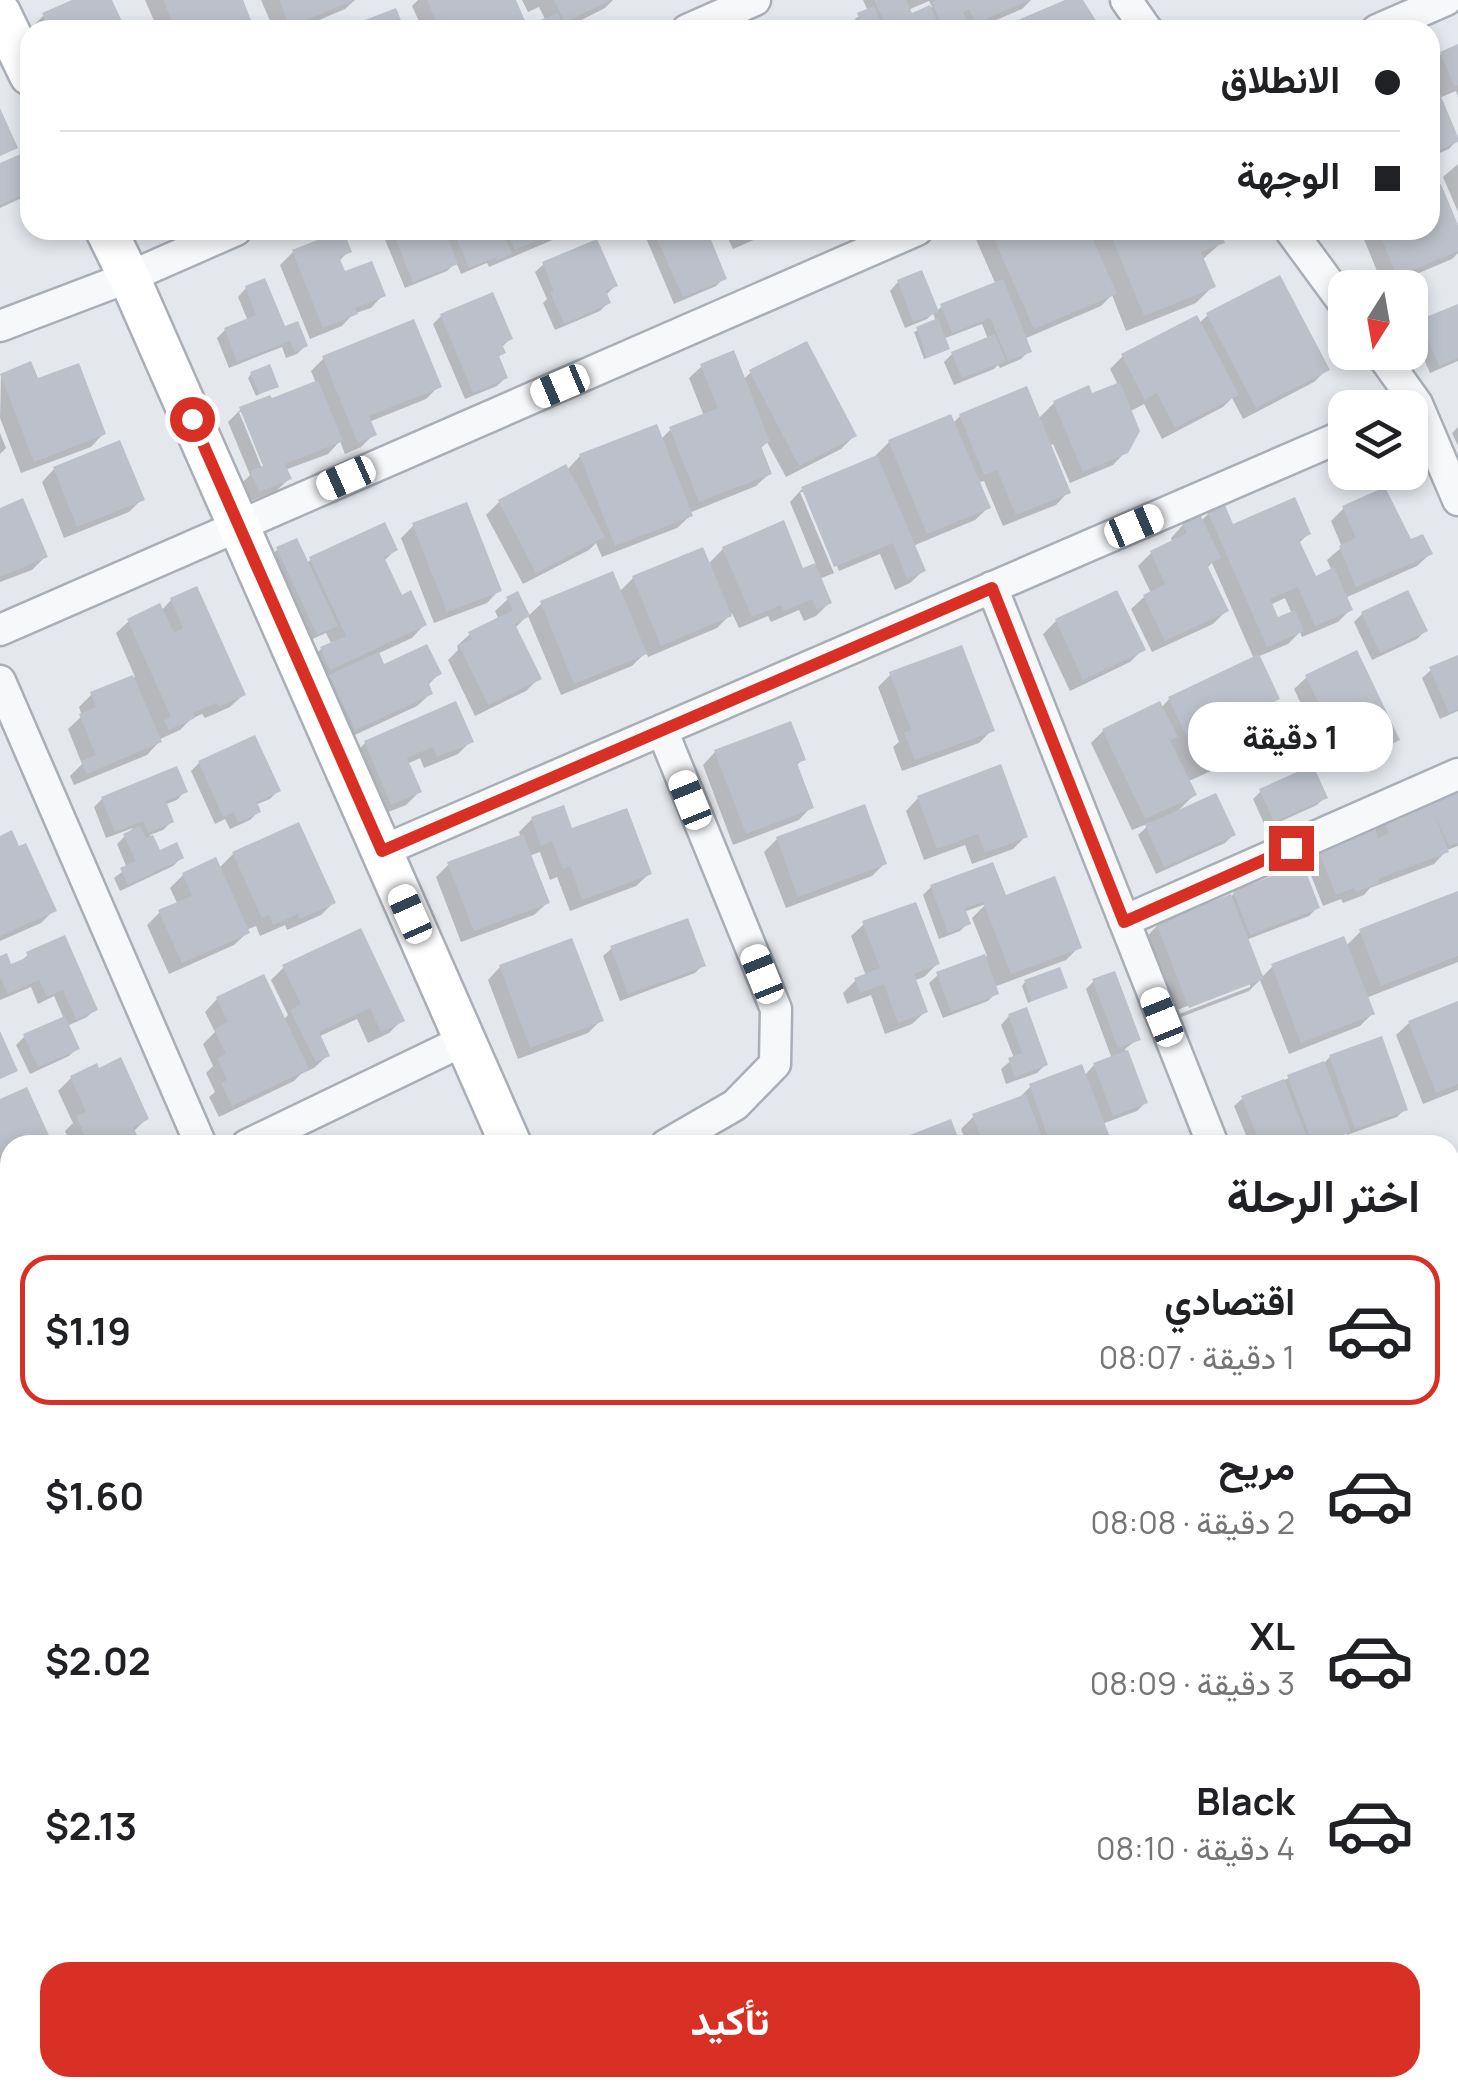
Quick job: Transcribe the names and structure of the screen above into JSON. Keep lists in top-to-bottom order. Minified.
{"north":"bottom","page":{"banner":["الانطلاق","الوجهة"],"bubble":"1 دقيقة","heading":"اختر الرحلة","list":[{"name":"اقتصادي","note":"1 دقيقة · 08:07","value":"$1.19"},{"name":"مريح","note":"2 دقيقة · 08:08","value":"$1.60"},{"name":"XL","note":"3 دقيقة · 08:09","value":"$2.02"},{"name":"Black","note":"4 دقيقة · 08:10","value":"$2.13"}],"buttons":"تأكيد"}}
